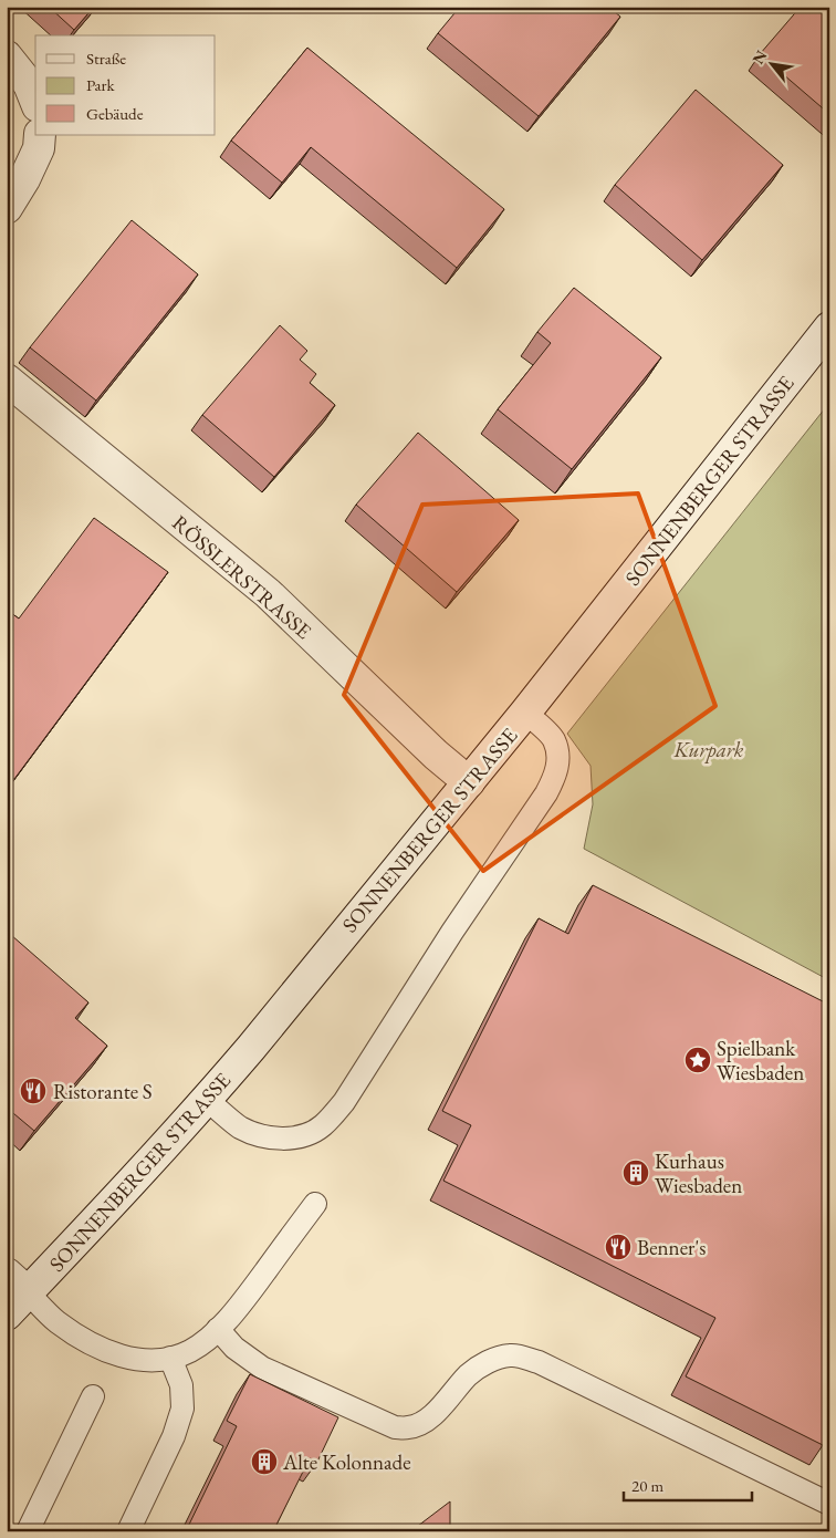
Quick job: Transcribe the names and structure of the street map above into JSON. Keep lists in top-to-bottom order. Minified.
{"streets":{"main road":["SONNENBERGER STRASSE","RÖSSLERSTRASSE"]},"crossings":[["SONNENBERGER STRASSE","RÖSSLERSTRASSE"]],"parks":["Kurpark"],"places":{"place":["Spielbank Wiesbaden"],"restaurant":["Ristorante S","Benner's"],"building":["Kurhaus Wiesbaden","Alte Kolonnade"]},"legend":["Straße","Park","Gebäude"],"scale_bar":"20 m","north":"top left"}
